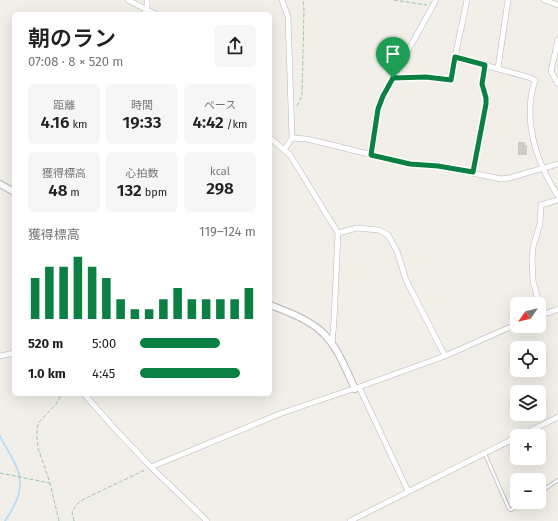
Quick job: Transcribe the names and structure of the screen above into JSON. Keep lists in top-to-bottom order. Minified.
{"north":"bottom left","page":{"heading":["朝のラン","07:08 · 8 × 520 m"],"stats":[["距離","4.16 km"],["時間","19:33"],["ペース","4:42 /km"],["獲得標高","48 m"],["心拍数","132 bpm"],["kcal","298"]],"chart":["獲得標高","119–124 m"],"map_buttons":["+","−"],"list":[{"name":"520 m","note":"5:00"},{"name":"1.0 km","note":"4:45"}]}}
